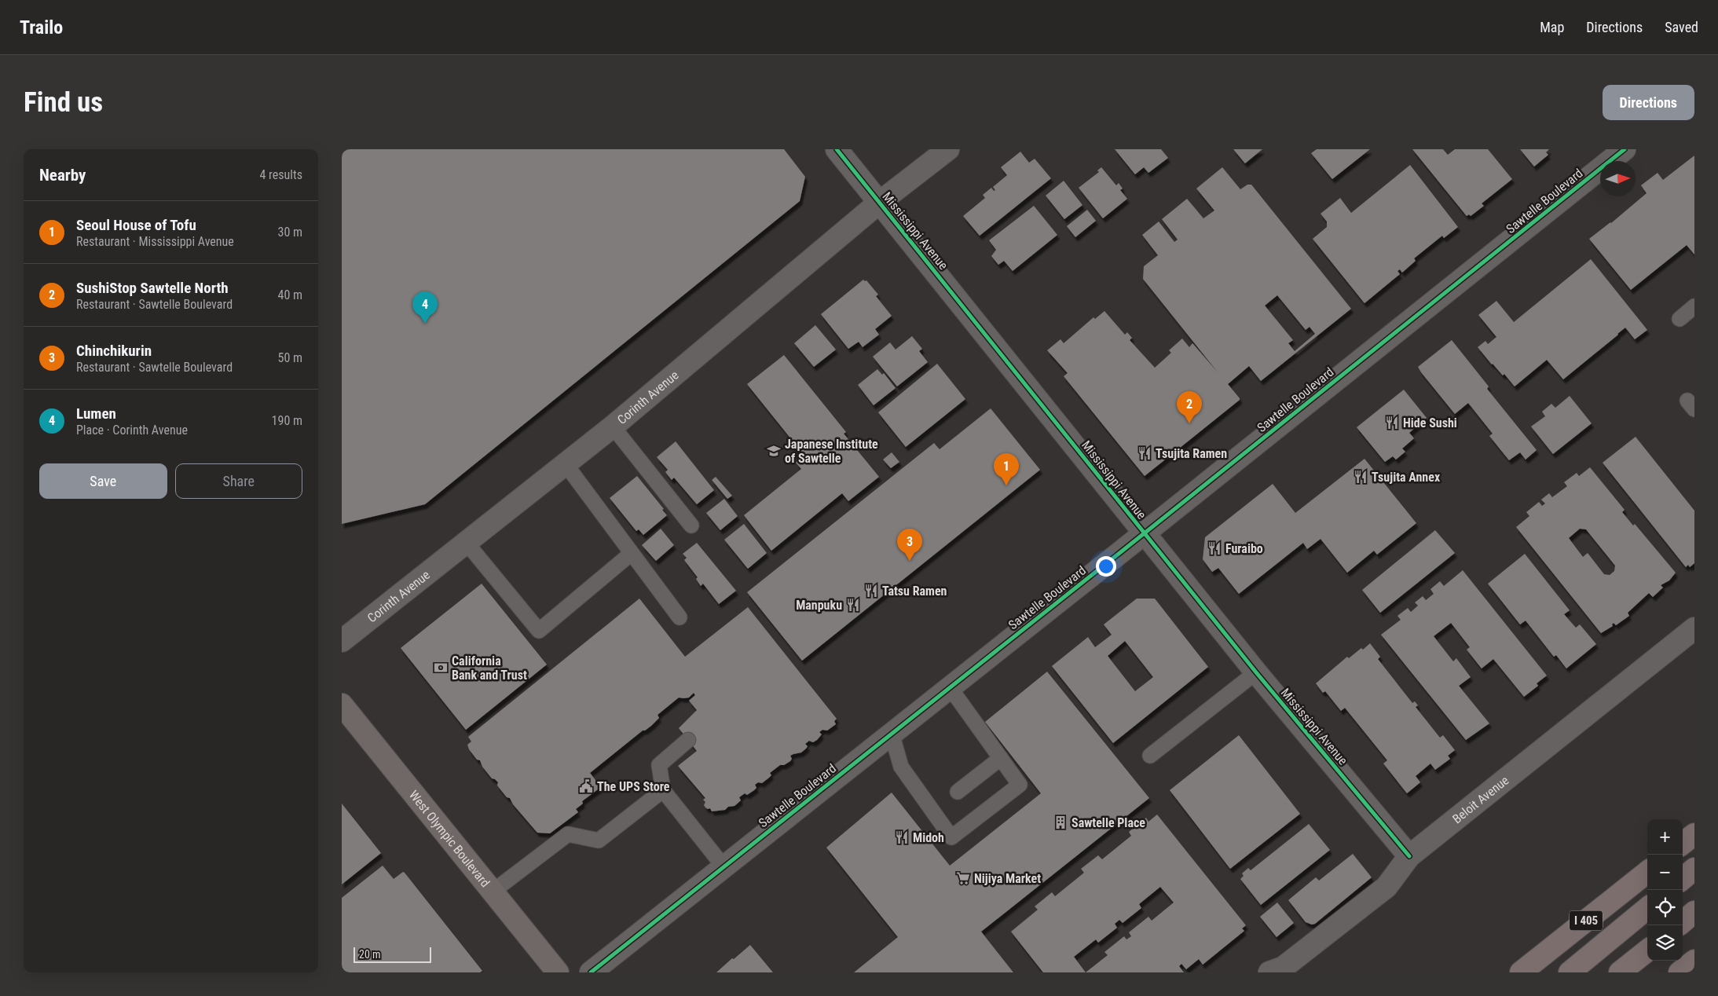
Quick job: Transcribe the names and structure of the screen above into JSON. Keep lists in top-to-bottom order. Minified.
{"streets":{"highway":["I 405"],"main road":["West Olympic Boulevard"],"street":["Sawtelle Boulevard","Mississippi Avenue","Corinth Avenue","Beloit Avenue"]},"crossings":[["Sawtelle Boulevard","Mississippi Avenue"],["Mississippi Avenue","Corinth Avenue"],["Mississippi Avenue","Beloit Avenue"]],"places":{"restaurant":["Hide Sushi","Tsujita Ramen","Tsujita Annex","Furaibo","Tatsu Ramen","Manpuku","Midoh"],"school or university":["Japanese Institute of Sawtelle"],"bank":["California Bank and Trust"],"public building":["The UPS Store"],"building":["Sawtelle Place"],"supermarket":["Nijiya Market"]},"scale_bar":"20 m","north":"right","page":{"header":"Trailo","nav":["Map","Directions","Saved"],"buttons":["Directions",["Save","Share"]],"title":"Find us","heading":["Nearby","4 results"],"list":[{"mark":"1","name":"Seoul House of Tofu","note":"Restaurant · Mississippi Avenue","value":"30 m"},{"mark":"2","name":"SushiStop Sawtelle North","note":"Restaurant · Sawtelle Boulevard","value":"40 m"},{"mark":"3","name":"Chinchikurin","note":"Restaurant · Sawtelle Boulevard","value":"50 m"},{"mark":"4","name":"Lumen","note":"Place · Corinth Avenue","value":"190 m"}],"pins":["4","2","1","3"],"map_buttons":["+","−"],"scale":"20 m"}}
